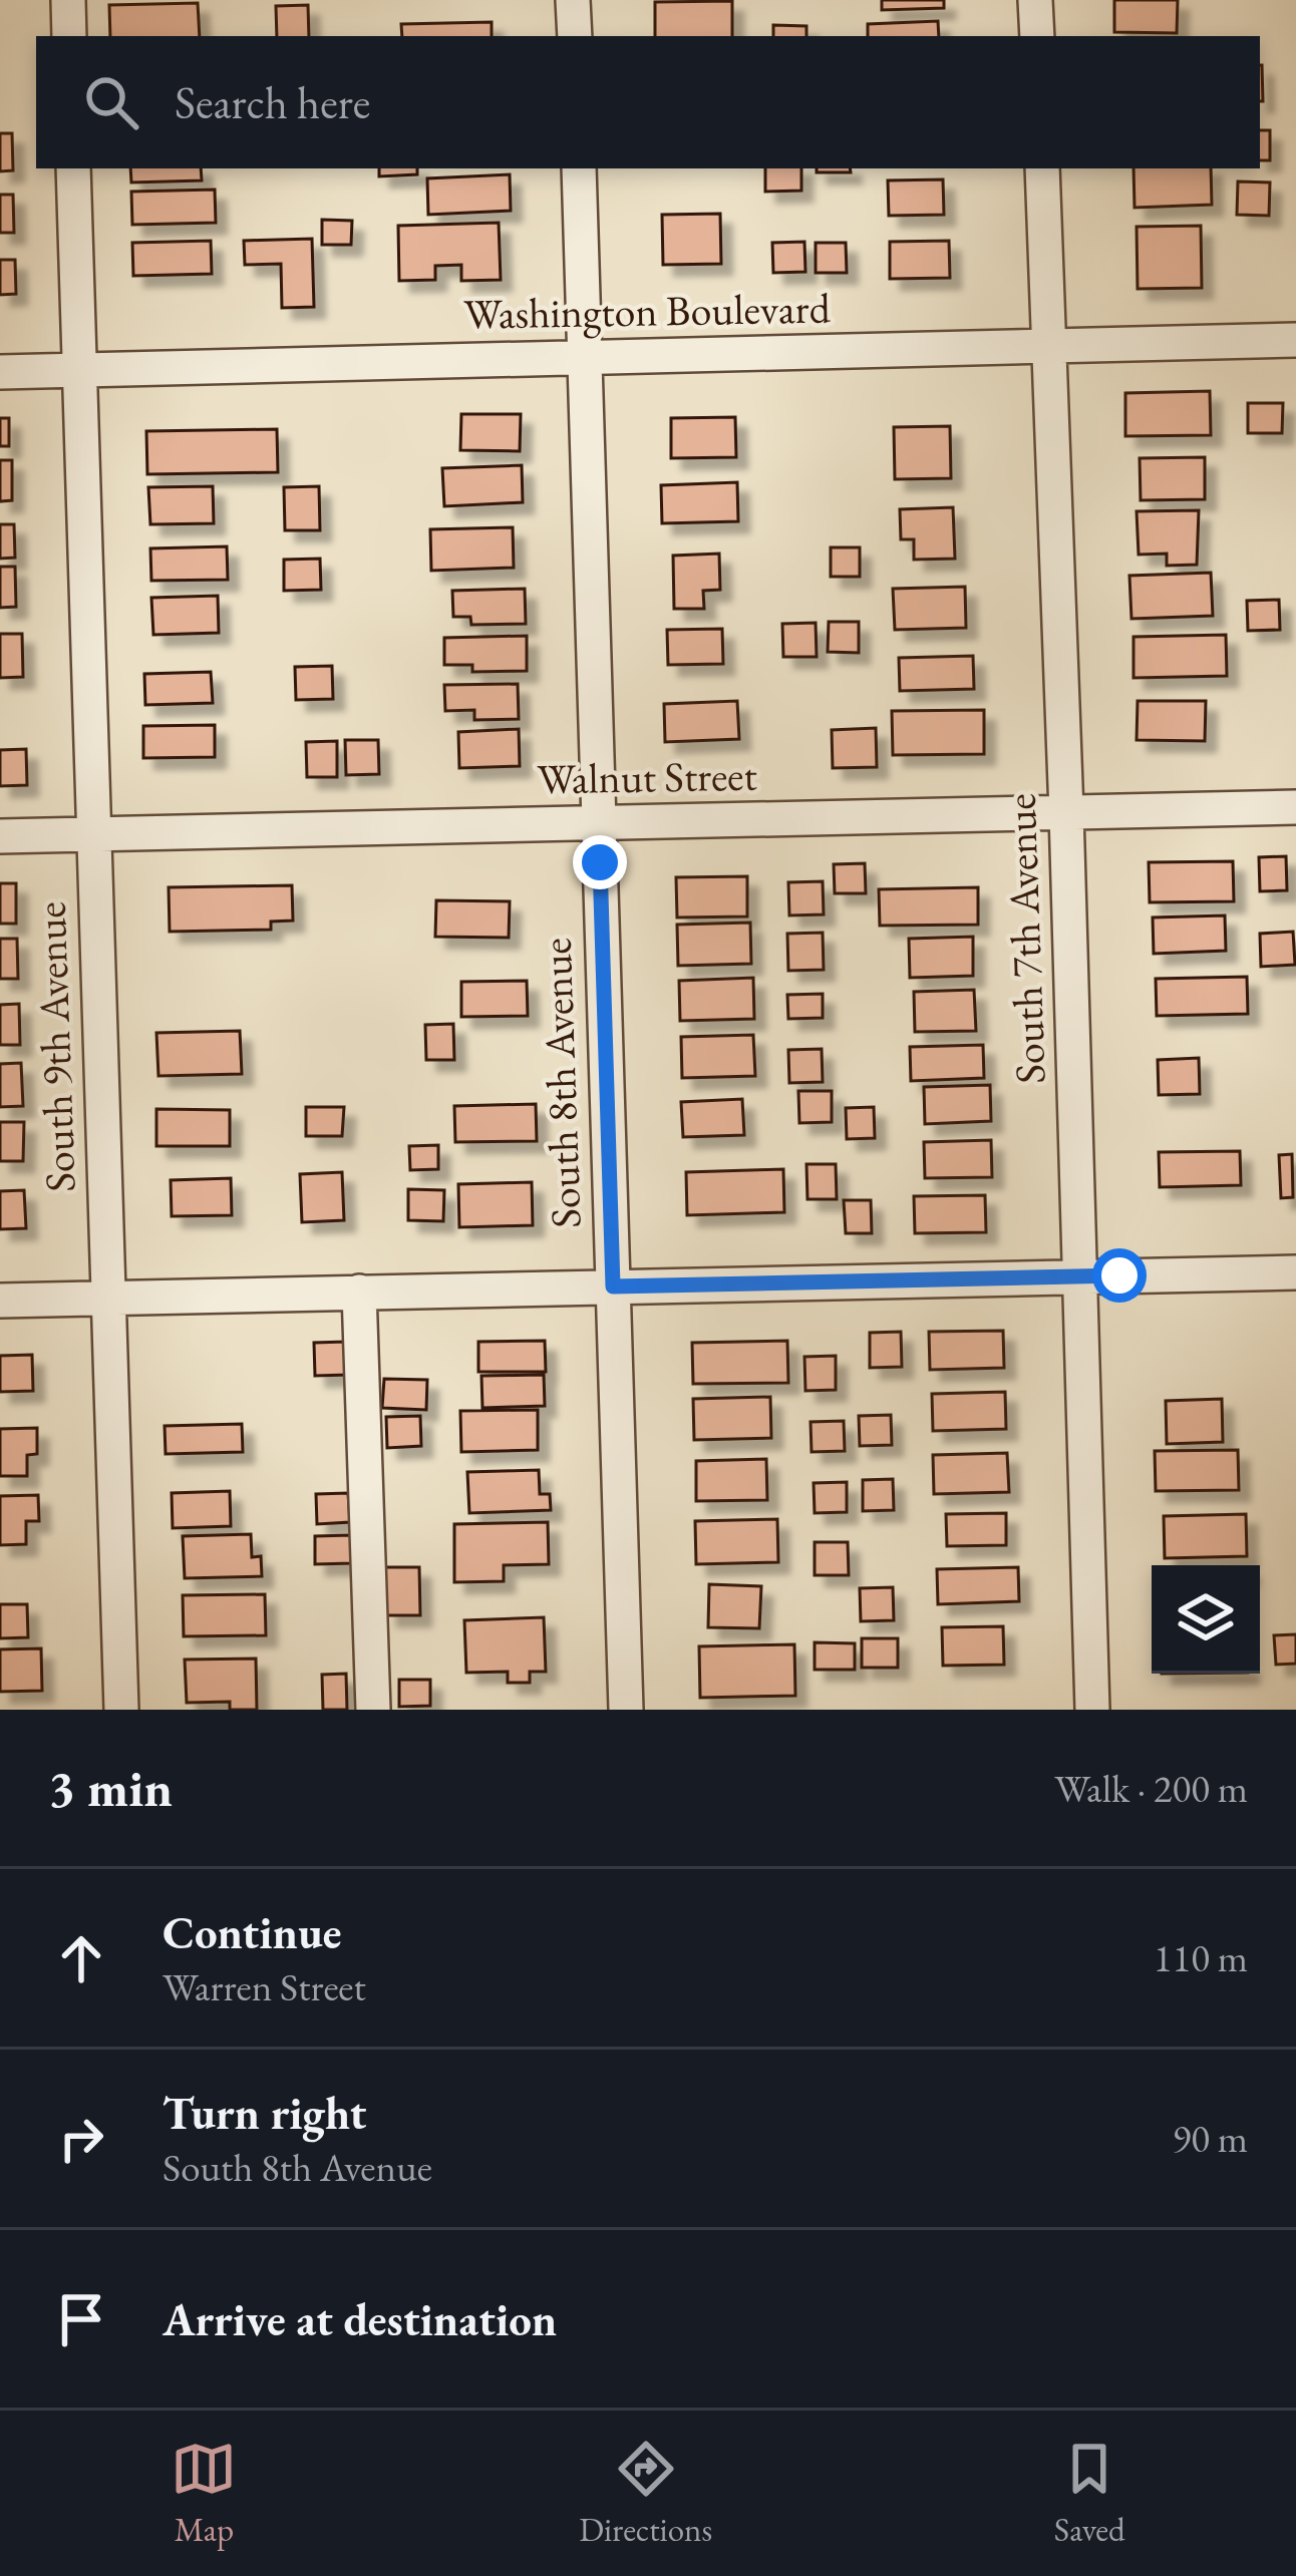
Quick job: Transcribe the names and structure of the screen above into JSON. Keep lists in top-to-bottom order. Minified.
{"streets":{"street":["Washington Boulevard","Walnut Street","South 7th Avenue","South 9th Avenue","South 8th Avenue"]},"crossings":[["Washington Boulevard","South 7th Avenue"],["Washington Boulevard","South 9th Avenue"],["Washington Boulevard","South 8th Avenue"],["Walnut Street","South 7th Avenue"],["Walnut Street","South 9th Avenue"],["Walnut Street","South 8th Avenue"]],"page":{"search":"Search here","heading":["3 min","Walk · 200 m"],"list":[["Continue","Warren Street","110 m"],["Turn right","South 8th Avenue","90 m"],"Arrive at destination"],"nav":["Map","Directions","Saved"]}}
